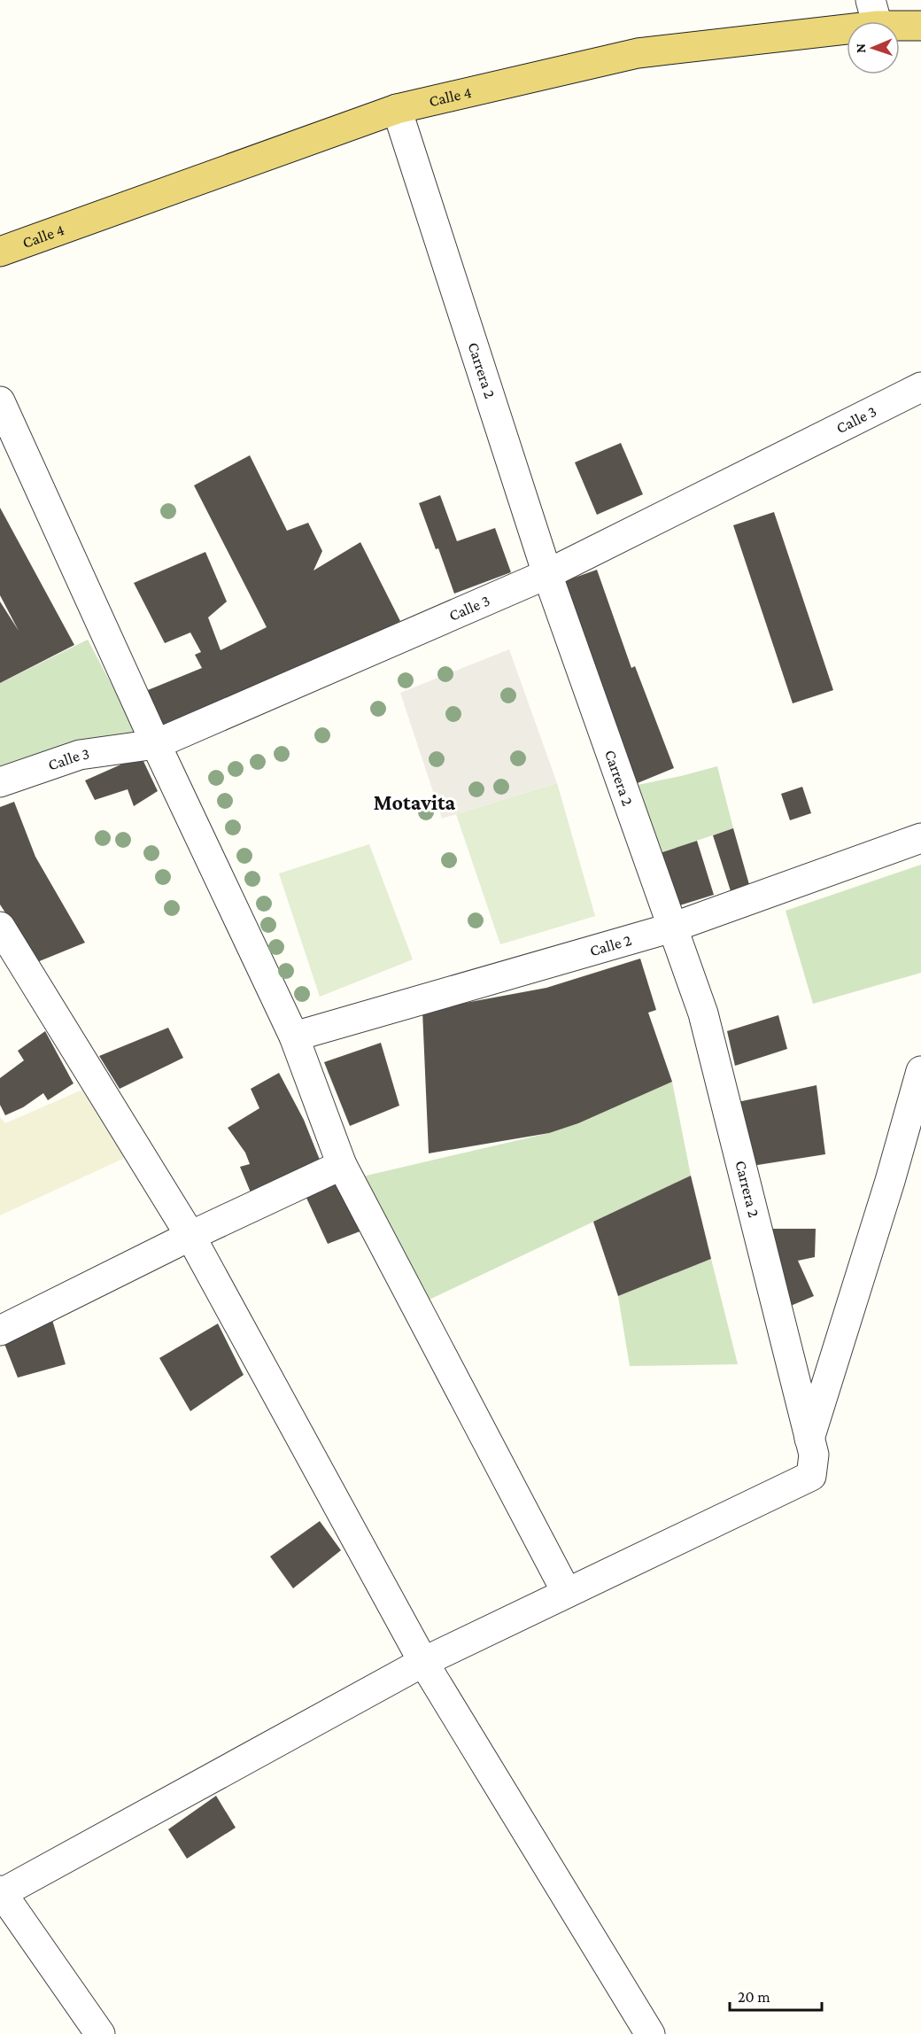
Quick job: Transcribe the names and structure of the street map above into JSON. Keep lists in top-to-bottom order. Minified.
{"streets":{"main road":["Calle 4"],"street":["Carrera 2","Calle 3","Calle 2"]},"crossings":[["Calle 4","Carrera 2"],["Carrera 2","Calle 3"],["Carrera 2","Calle 2"]],"districts":["Motavita"],"scale_bar":"20 m","north":"left"}
